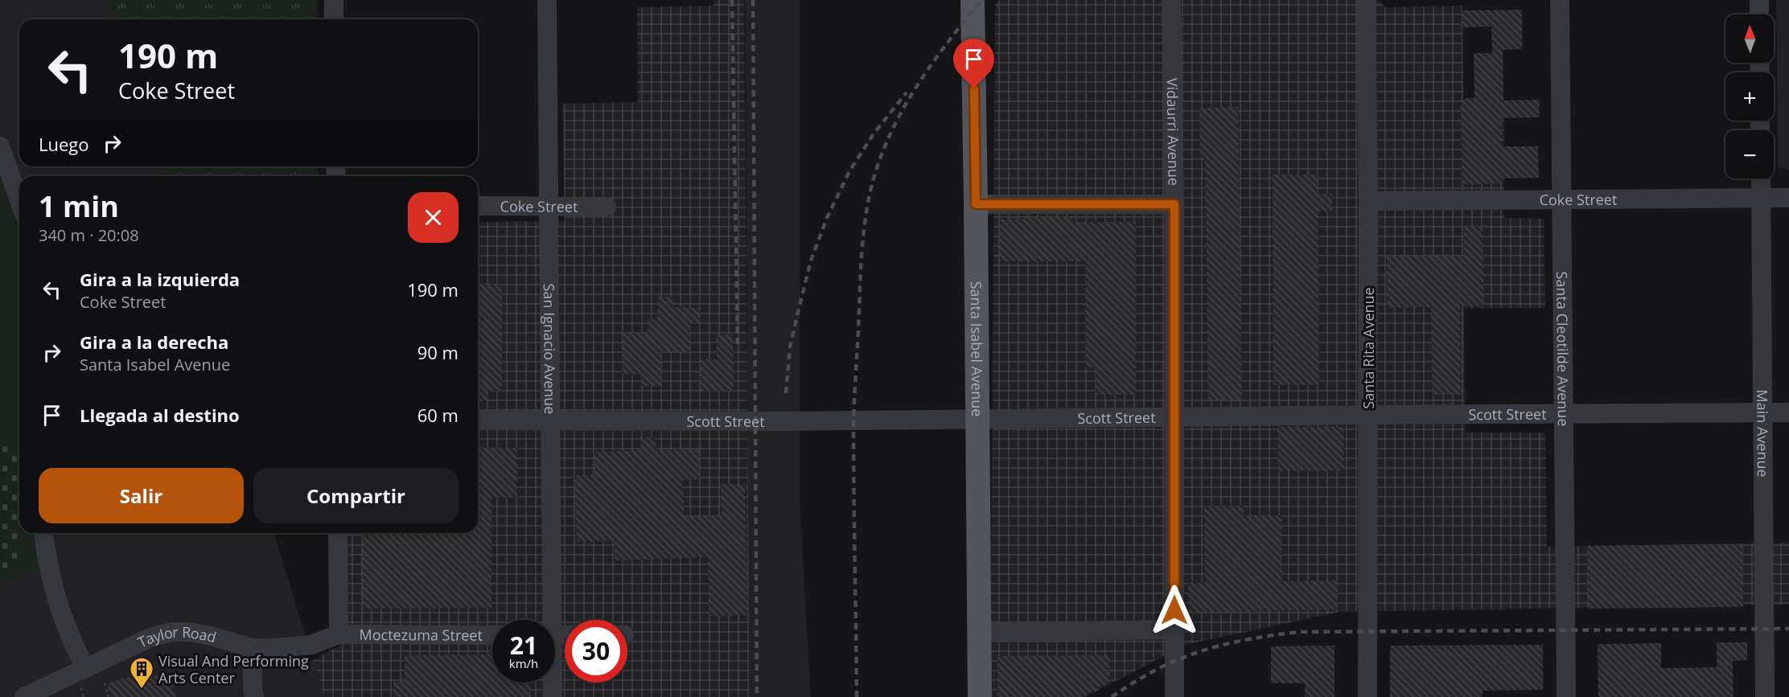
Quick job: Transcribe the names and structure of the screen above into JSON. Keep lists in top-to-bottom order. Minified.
{"streets":{"main road":["Santa Isabel Avenue"],"street":["Vidaurri Avenue","Coke Street","Santa Rita Avenue","San Ignacio Avenue","Santa Cleotilde Avenue","Scott Street","Main Avenue","Moctezuma Street","Taylor Road"]},"crossings":[["Vidaurri Avenue","Scott Street"],["Coke Street","Santa Rita Avenue"],["Coke Street","San Ignacio Avenue"],["Coke Street","Santa Cleotilde Avenue"],["Coke Street","Main Avenue"],["Santa Isabel Avenue","Scott Street"],["Santa Rita Avenue","Scott Street"],["San Ignacio Avenue","Scott Street"],["Santa Cleotilde Avenue","Scott Street"],["Scott Street","Main Avenue"],["Moctezuma Street","Taylor Road"]],"places":{"building":["Visual And Performing Arts Center"]},"north":"top","page":{"map_buttons":["+","−"],"turn":["190 m","Coke Street"],"then":"Luego","heading":["1 min","340 m · 20:08"],"list":[{"name":"Gira a la izquierda","note":"Coke Street","value":"190 m"},{"name":"Gira a la derecha","note":"Santa Isabel Avenue","value":"90 m"},{"name":"Llegada al destino","value":"60 m"}],"buttons":["Salir","Compartir"],"speed":"21 km/h","limit":"30"}}
